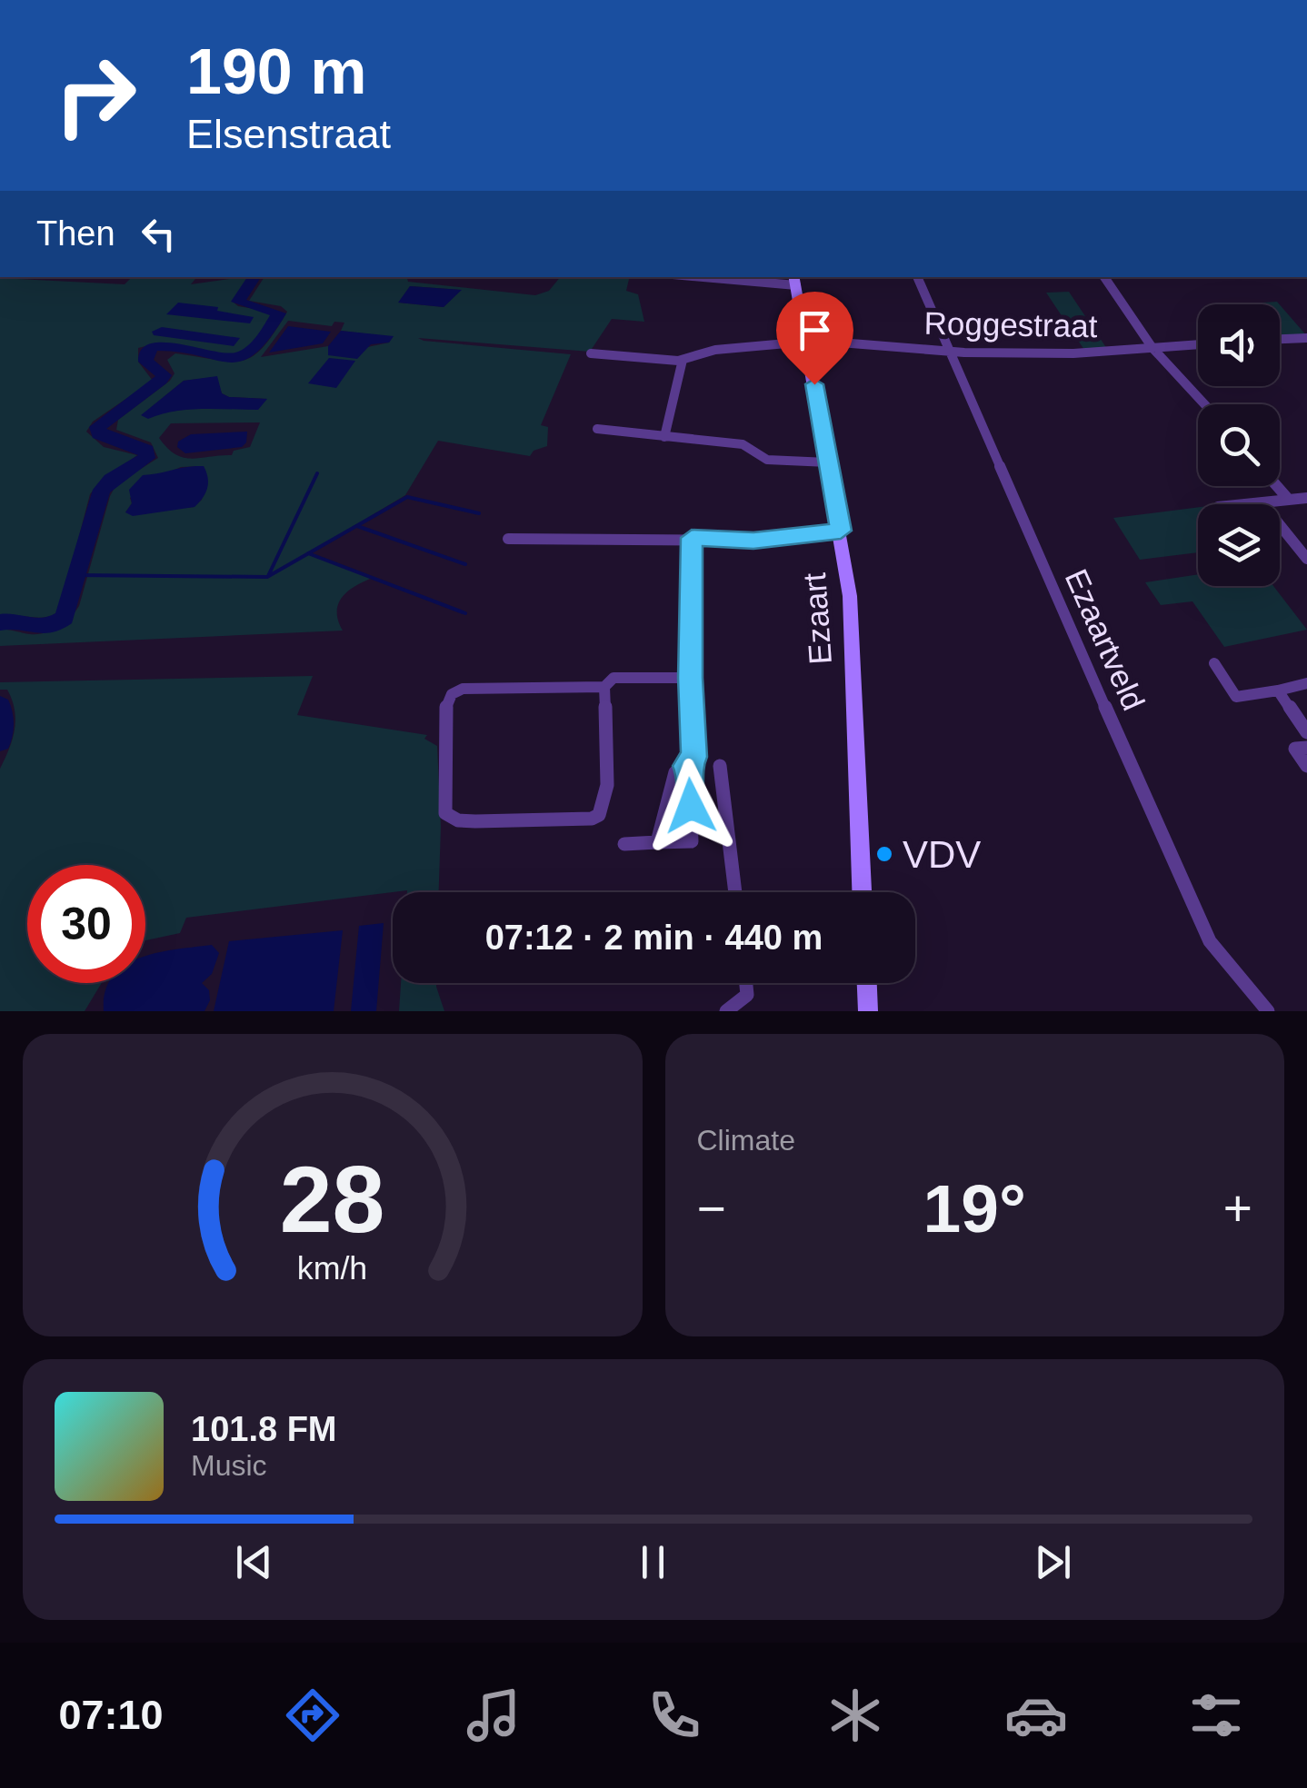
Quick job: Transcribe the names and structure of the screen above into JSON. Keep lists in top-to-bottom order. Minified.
{"streets":{"main road":["Ezaart"],"street":["Roggestraat","Ezaartveld"]},"crossings":[["Roggestraat","Ezaart"],["Roggestraat","Ezaartveld"]],"places":["VDV"],"page":{"turn":["190 m","Elsenstraat"],"then":"Then","limit":"30","trip":"07:12 · 2 min · 440 m","tile":"Climate","heat":["−","19°","+"],"song":["101.8 FM","Music"],"tabs":"07:10","gauge":["28","km/h"]}}
